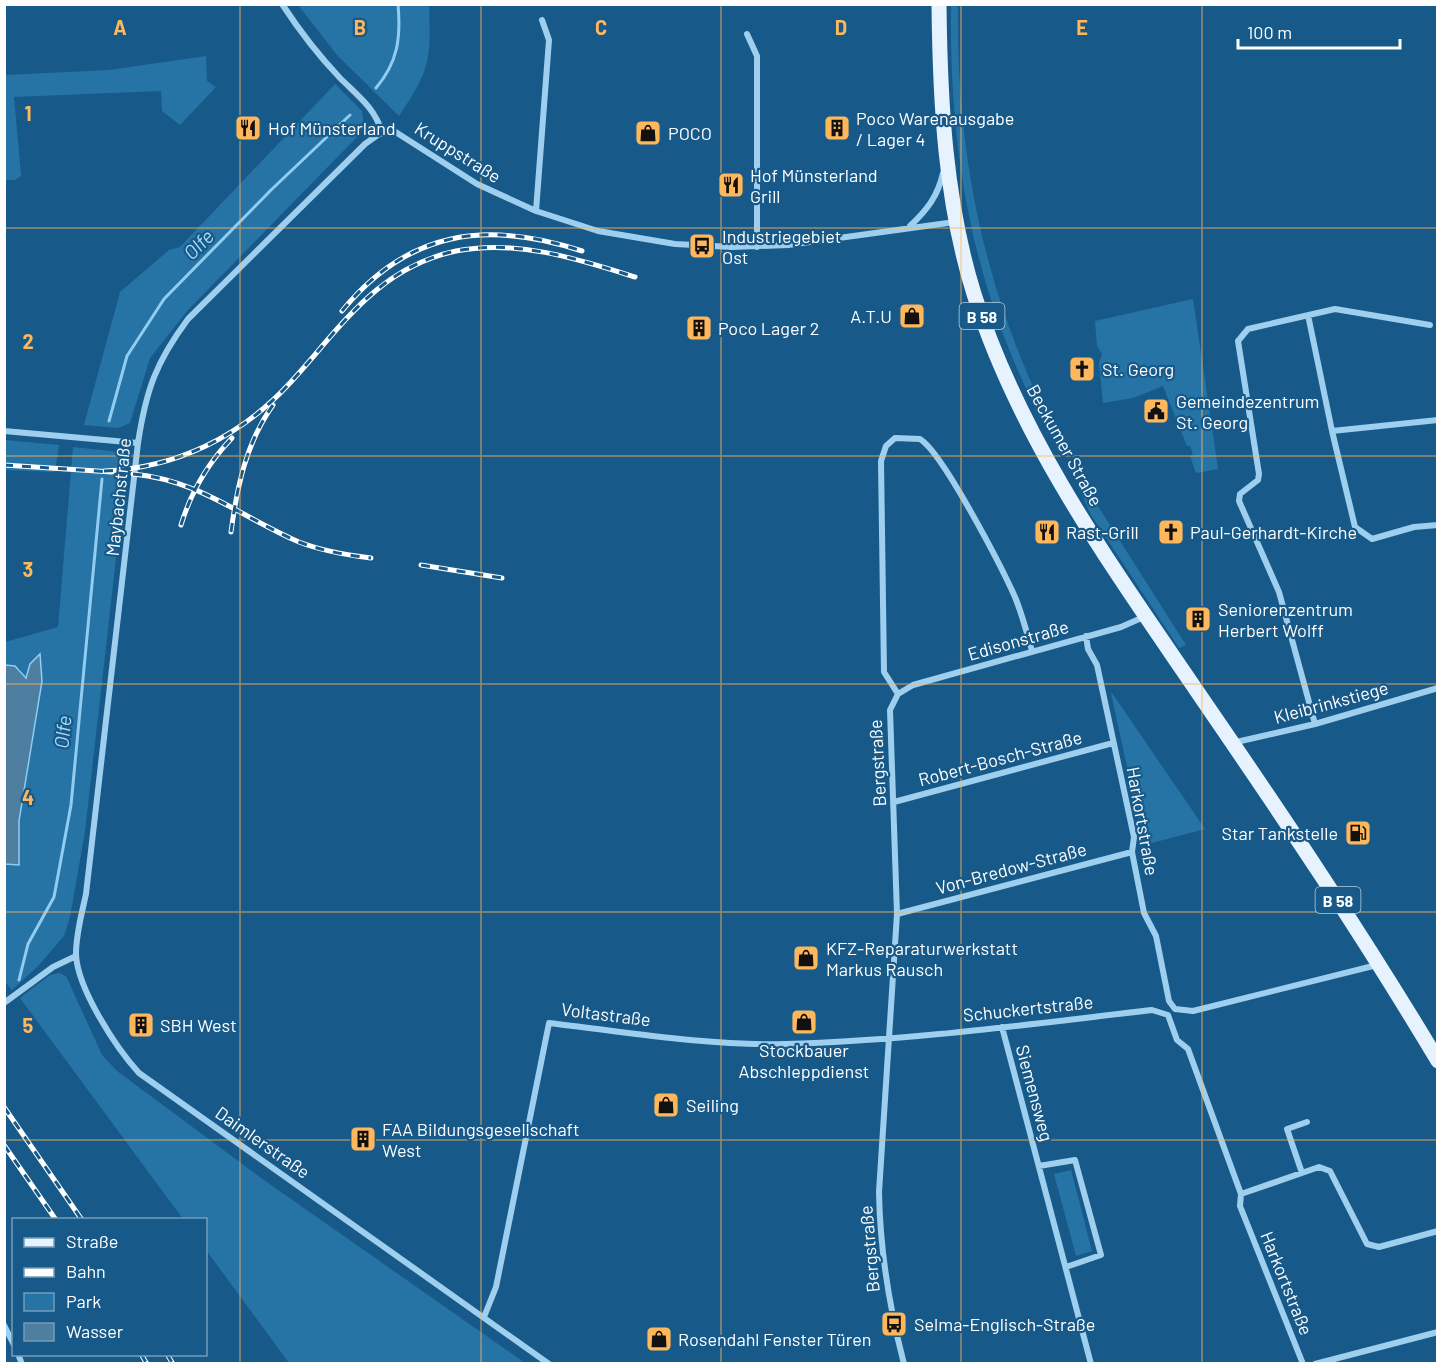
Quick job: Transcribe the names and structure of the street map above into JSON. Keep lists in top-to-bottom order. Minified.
{"streets":{"main road":["B 58","Beckumer Straße"],"street":["Kruppstraße","Maybachstraße","Edisonstraße","Kleibrinkstiege","Robert-Bosch-Straße","Bergstraße","Harkortstraße","Von-Bredow-Straße","Schuckertstraße","Voltastraße","Siemensweg","Daimlerstraße"]},"crossings":[["Kruppstraße","Beckumer Straße"],["Kruppstraße","Maybachstraße"],["Beckumer Straße","Edisonstraße"],["Beckumer Straße","Kleibrinkstiege"],["Beckumer Straße","Harkortstraße"],["Maybachstraße","Daimlerstraße"],["Edisonstraße","Bergstraße"],["Edisonstraße","Harkortstraße"],["Robert-Bosch-Straße","Bergstraße"],["Robert-Bosch-Straße","Harkortstraße"],["Bergstraße","Von-Bredow-Straße"],["Bergstraße","Schuckertstraße"],["Bergstraße","Voltastraße"],["Harkortstraße","Von-Bredow-Straße"],["Harkortstraße","Schuckertstraße"],["Schuckertstraße","Voltastraße"],["Schuckertstraße","Siemensweg"],["Voltastraße","Daimlerstraße"]],"water":["Olfe"],"places":{"restaurant":["Hof Münsterland","Hof Münsterland Grill","Rast-Grill"],"building":["Poco Warenausgabe / Lager 4","Poco Lager 2","Seniorenzentrum Herbert Wolff","SBH West","FAA Bildungsgesellschaft West"],"shop":["POCO","A.T.U","KFZ-Reparaturwerkstatt Markus Rausch","Stockbauer Abschleppdienst","Seiling","Rosendahl Fenster Türen"],"bus stop":["Industriegebiet Ost","Selma-Englisch-Straße"],"church":["St. Georg","Paul-Gerhardt-Kirche"],"public building":["Gemeindezentrum St. Georg"],"fuel station":["Star Tankstelle"]},"legend":["Straße","Bahn","Park","Wasser"],"scale_bar":"100 m","grid":{"columns":["A","B","C","D","E"],"rows":["1","2","3","4","5"]}}
